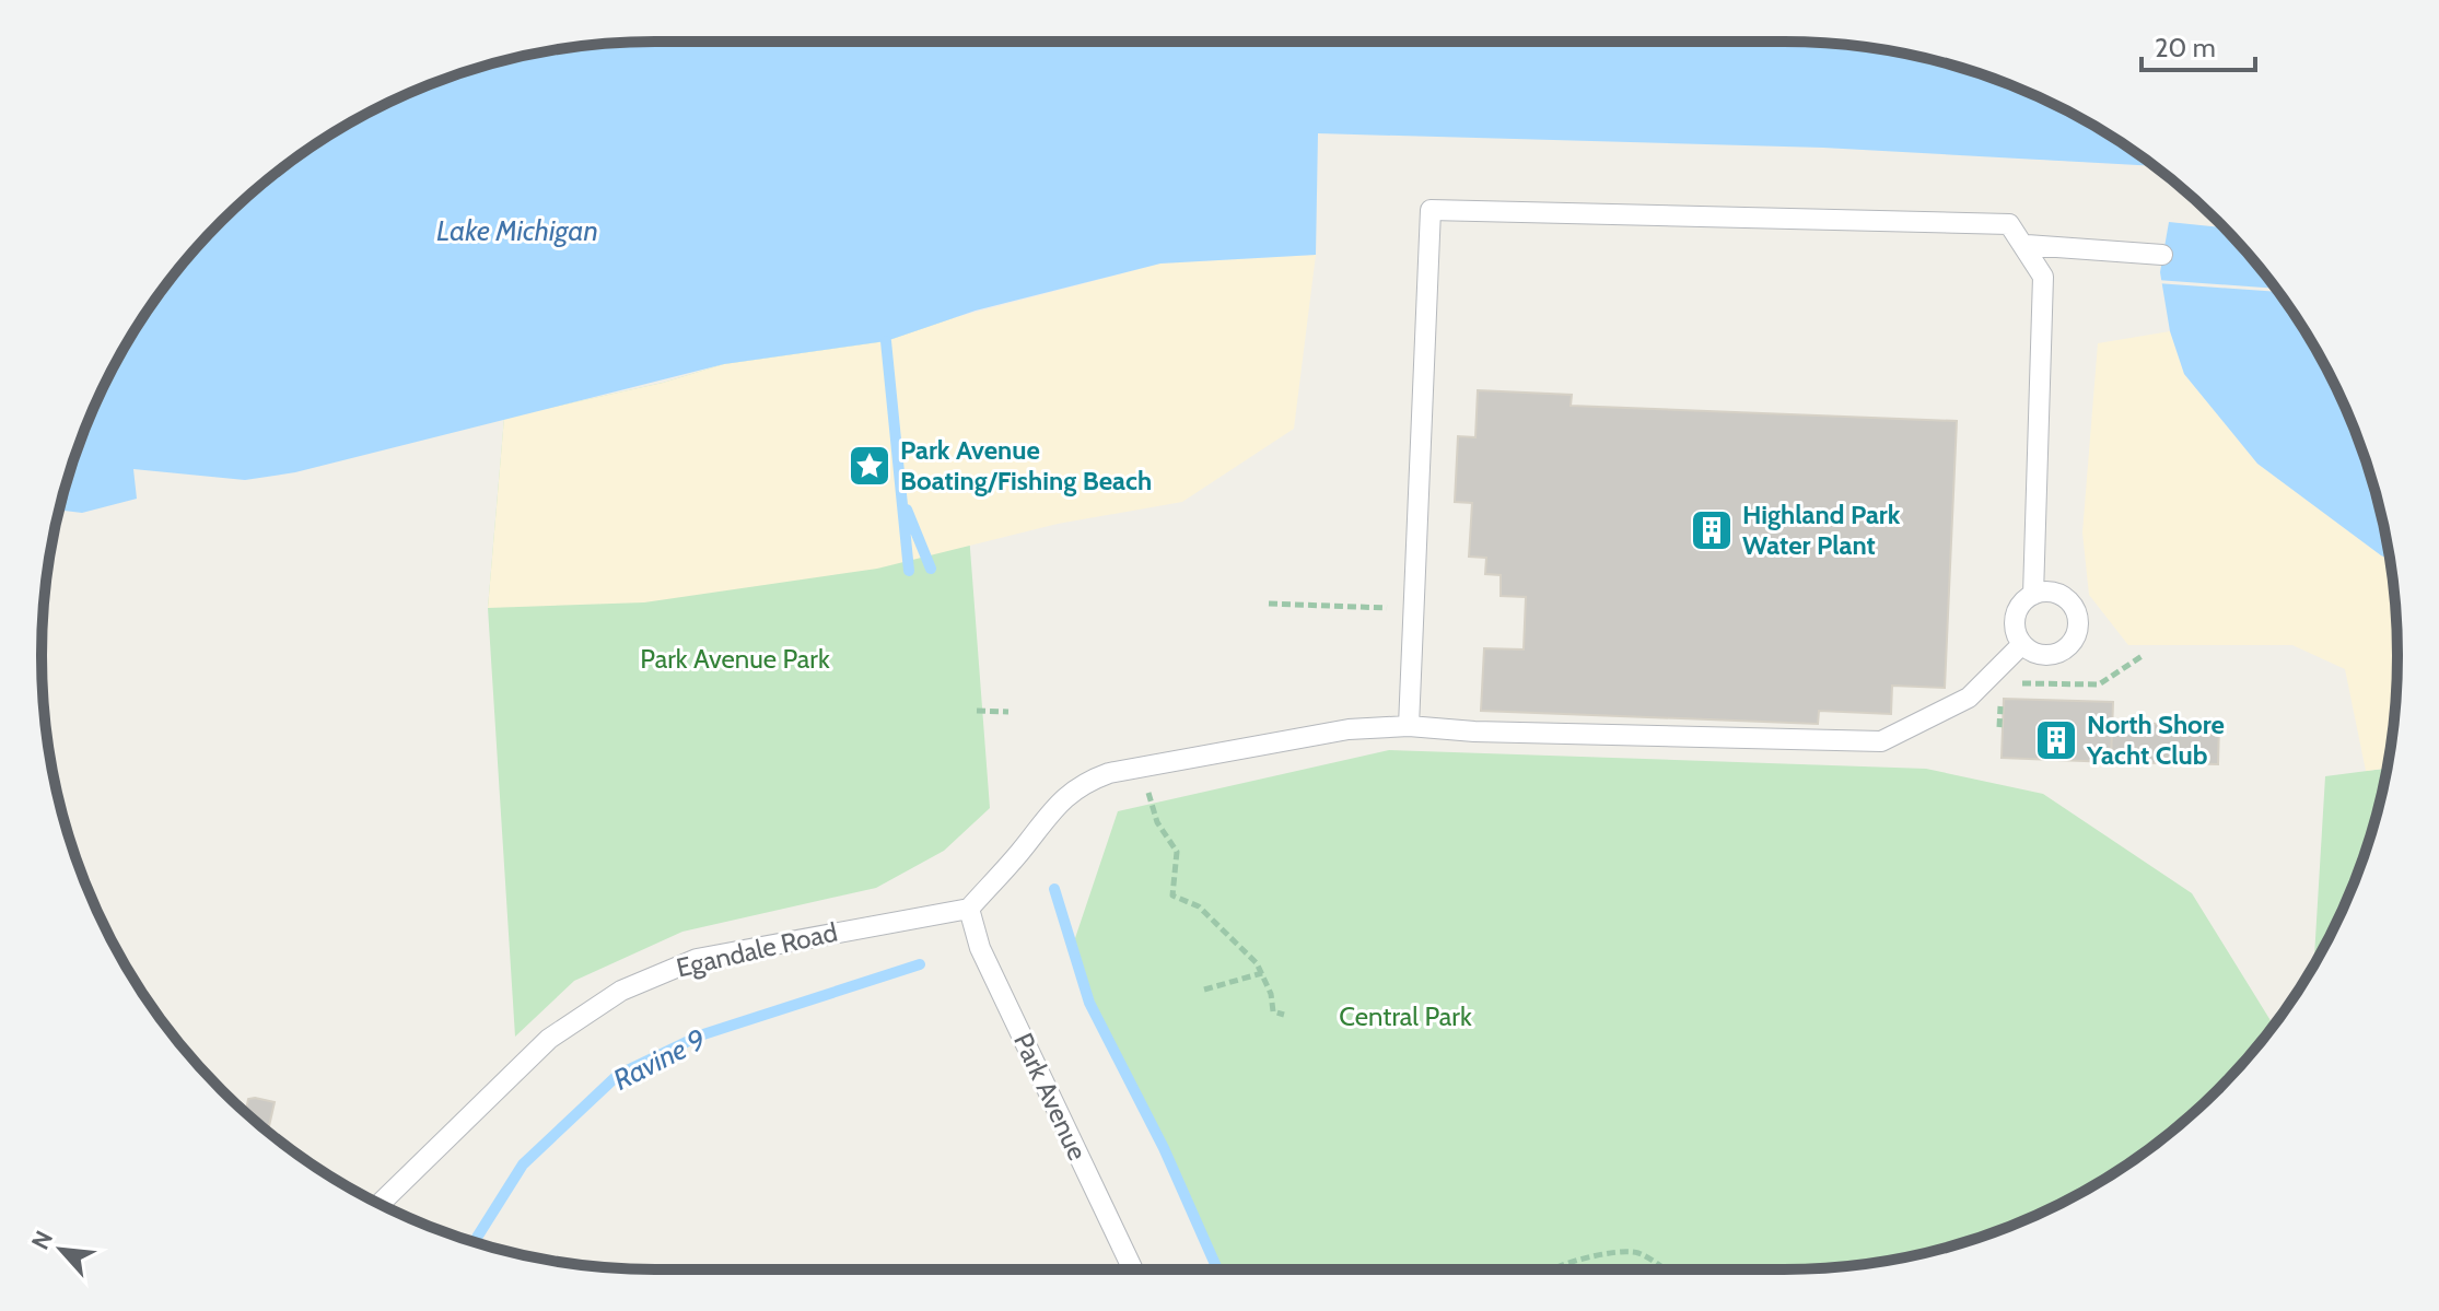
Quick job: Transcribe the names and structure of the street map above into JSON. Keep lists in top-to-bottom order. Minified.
{"streets":{"lane":["Egandale Road","Park Avenue"]},"crossings":[["Egandale Road","Park Avenue"]],"water":["Lake Michigan","Ravine 9"],"parks":["Park Avenue Park","Central Park"],"places":{"place":["Park Avenue Boating/Fishing Beach"],"building":["Highland Park Water Plant","North Shore Yacht Club"]},"scale_bar":"20 m","north":"top left"}
